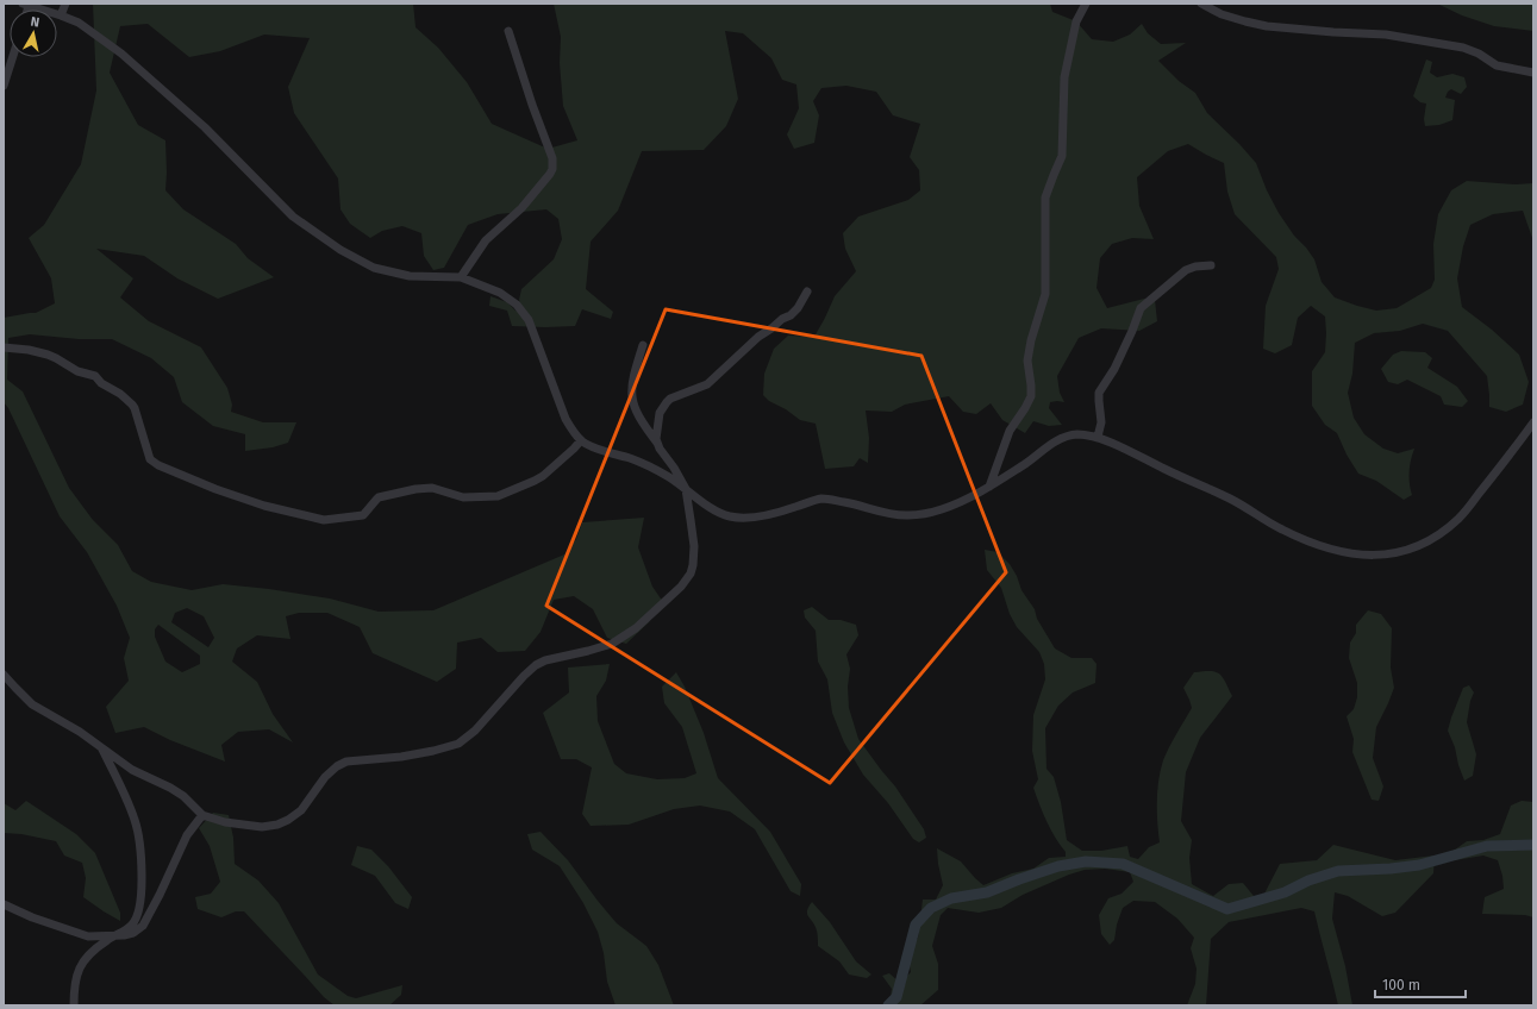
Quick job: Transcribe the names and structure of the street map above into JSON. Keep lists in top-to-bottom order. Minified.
{"scale_bar":"100 m","north":"top"}
